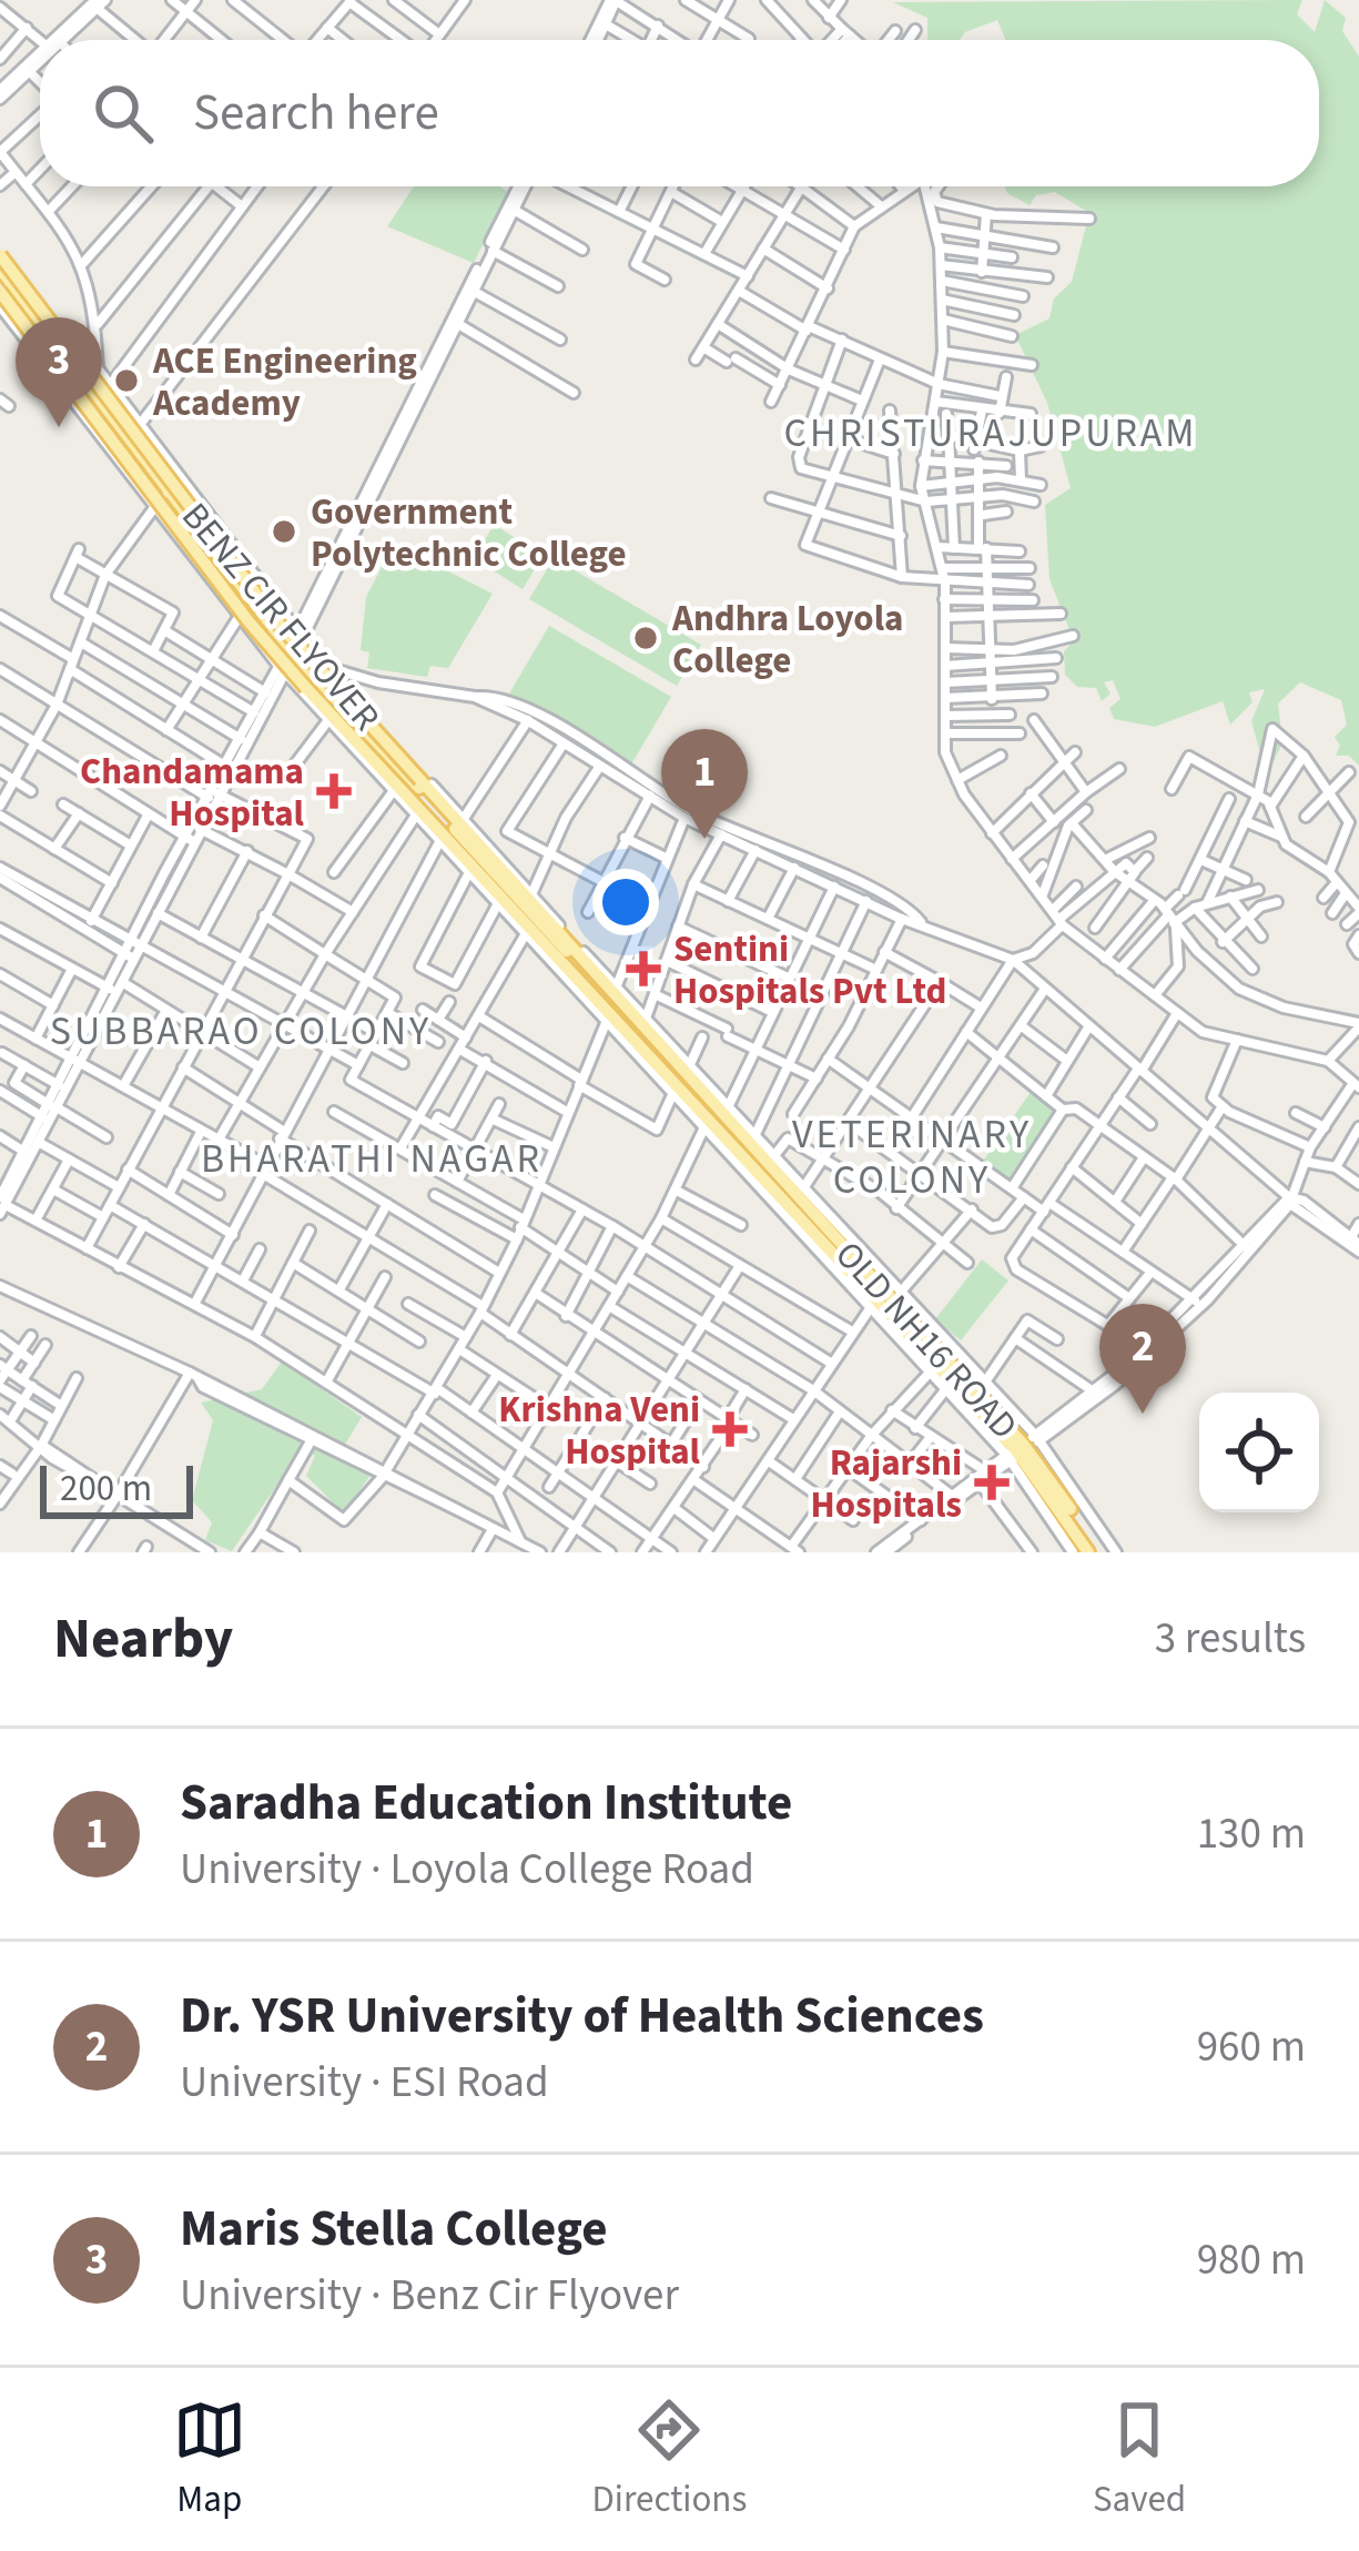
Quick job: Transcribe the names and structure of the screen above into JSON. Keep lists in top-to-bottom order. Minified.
{"streets":{"main road":["BENZ CIR FLYOVER","OLD NH16 ROAD"]},"crossings":[["BENZ CIR FLYOVER","OLD NH16 ROAD"]],"districts":["CHRISTURAJUPURAM","SUBBARAO COLONY","VETERINARY COLONY","BHARATHI NAGAR"],"places":{"other":["ACE Engineering Academy","Government Polytechnic College","Andhra Loyola College"],"health":["Chandamama Hospital","Sentini Hospitals Pvt Ltd","Krishna Veni Hospital","Rajarshi Hospitals"]},"scale_bar":"200 m","page":{"search":"Search here","pins":["3","1","2"],"scale":"200 m","heading":["Nearby","3 results"],"list":[{"mark":"1","name":"Saradha Education Institute","note":"University · Loyola College Road","value":"130 m"},{"mark":"2","name":"Dr. YSR University of Health Sciences","note":"University · ESI Road","value":"960 m"},{"mark":"3","name":"Maris Stella College","note":"University · Benz Cir Flyover","value":"980 m"}],"nav":["Map","Directions","Saved"]}}
